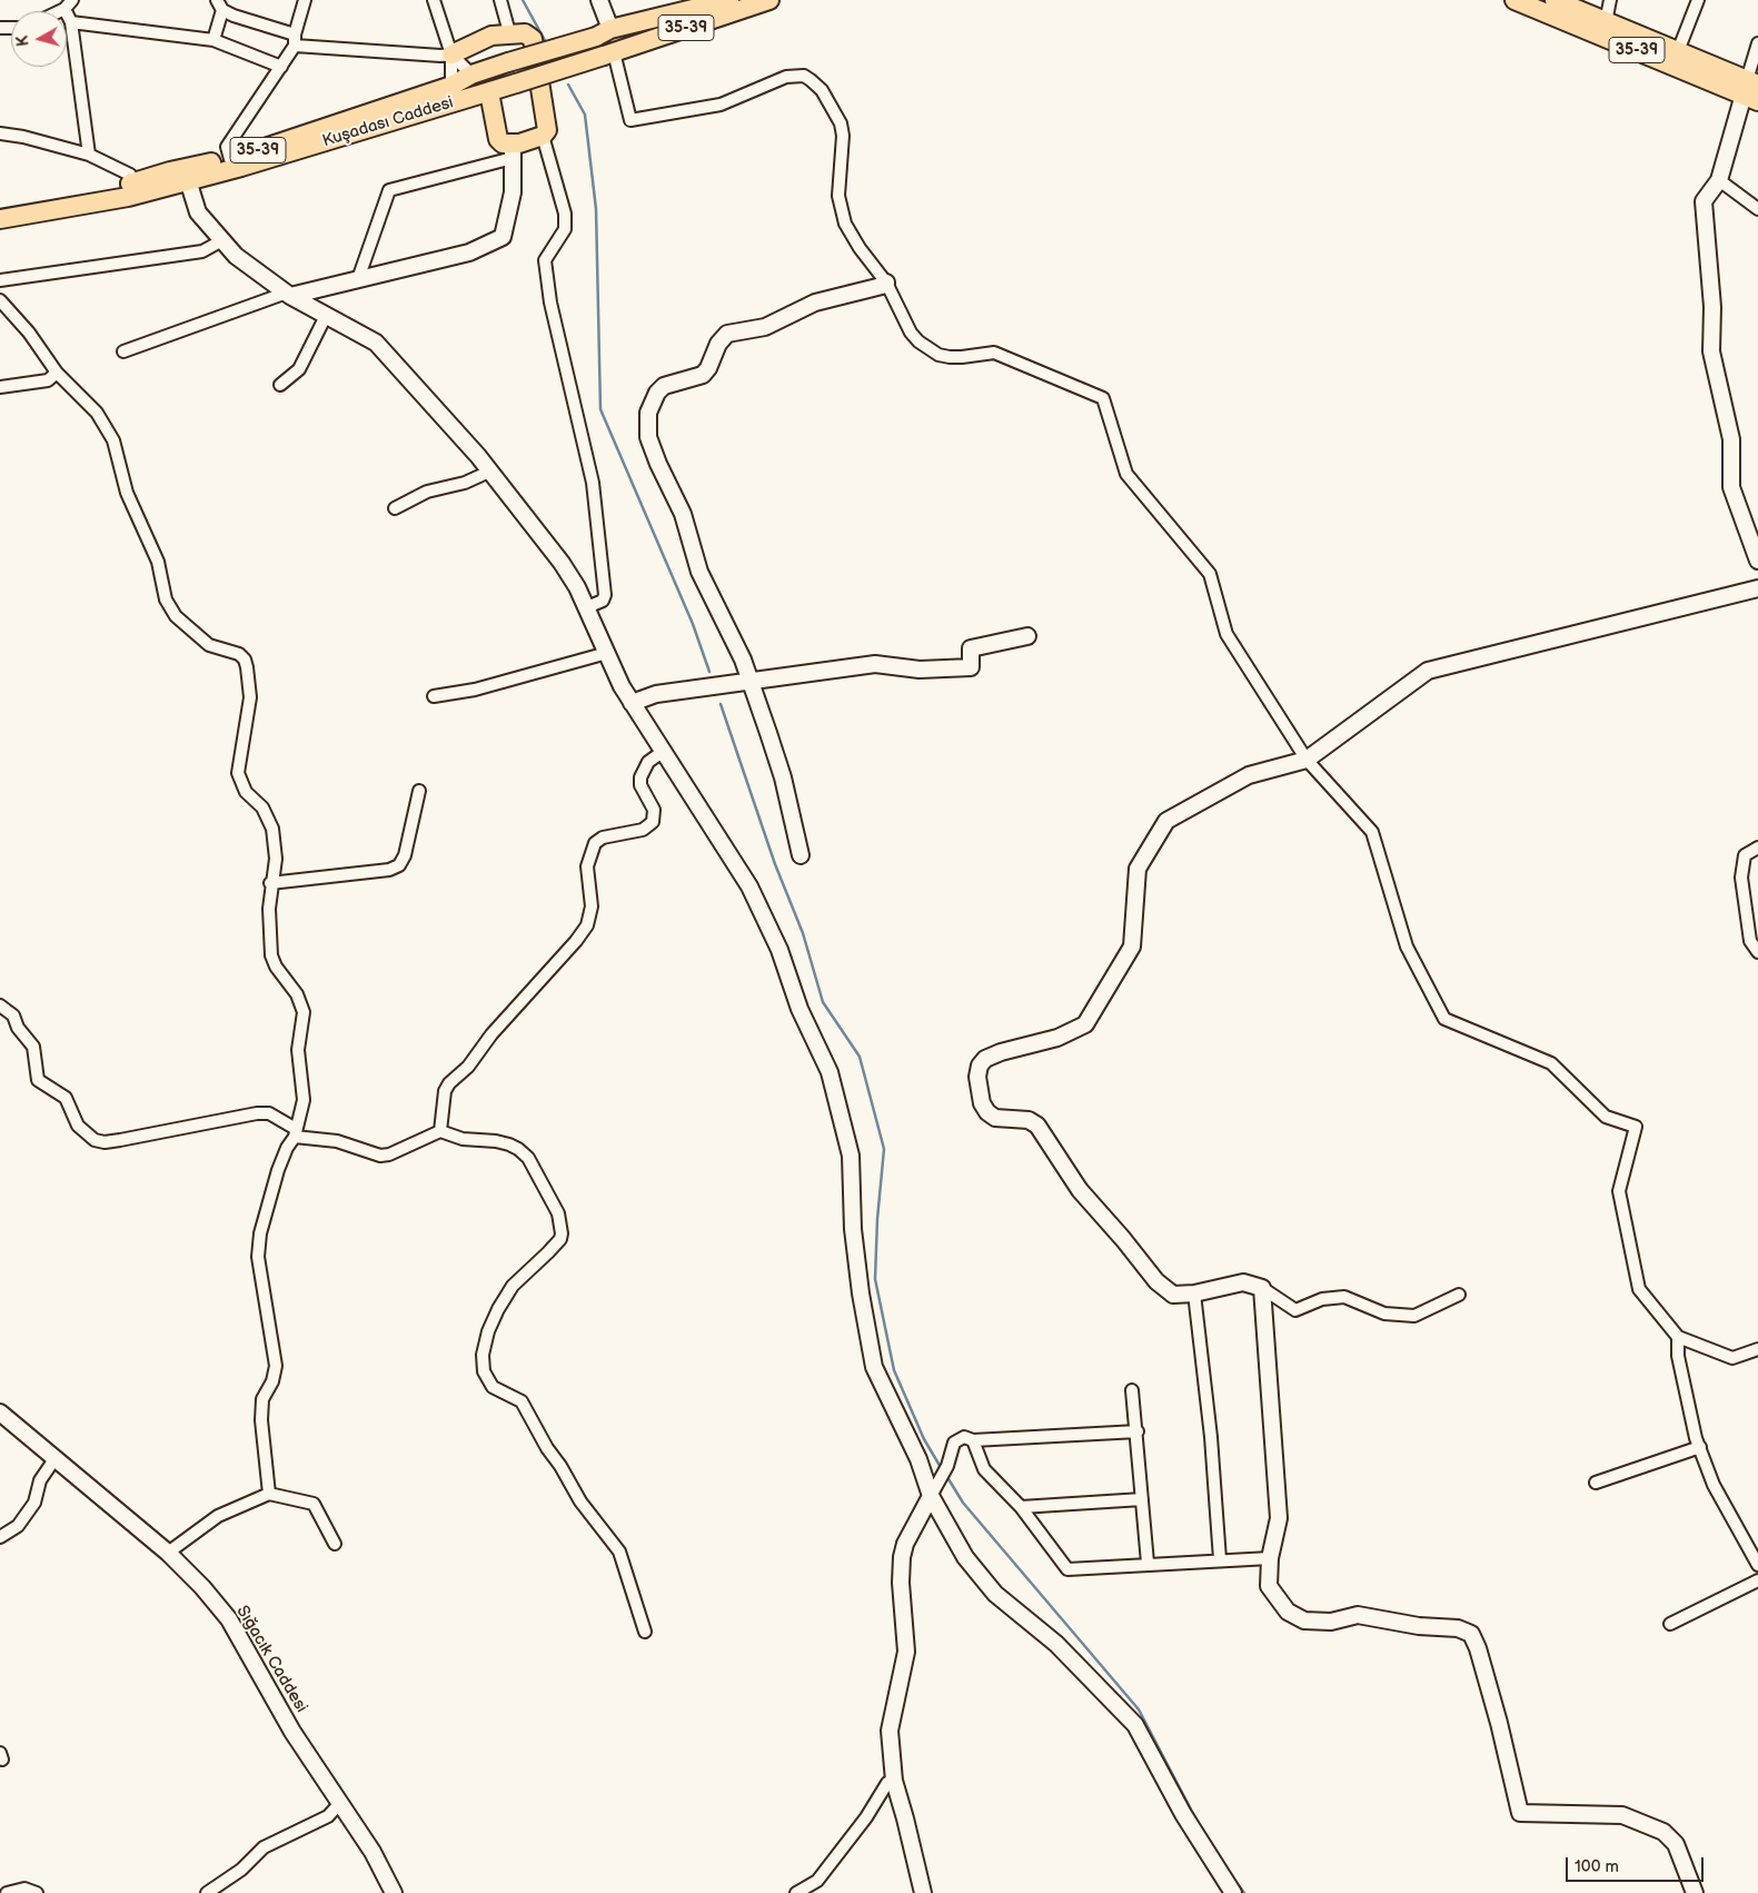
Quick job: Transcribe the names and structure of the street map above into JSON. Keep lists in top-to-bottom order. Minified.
{"streets":{"main road":["35-39","Kuşadası Caddesi"],"street":["Sığacık Caddesi"]},"scale_bar":"100 m","north":"left"}
